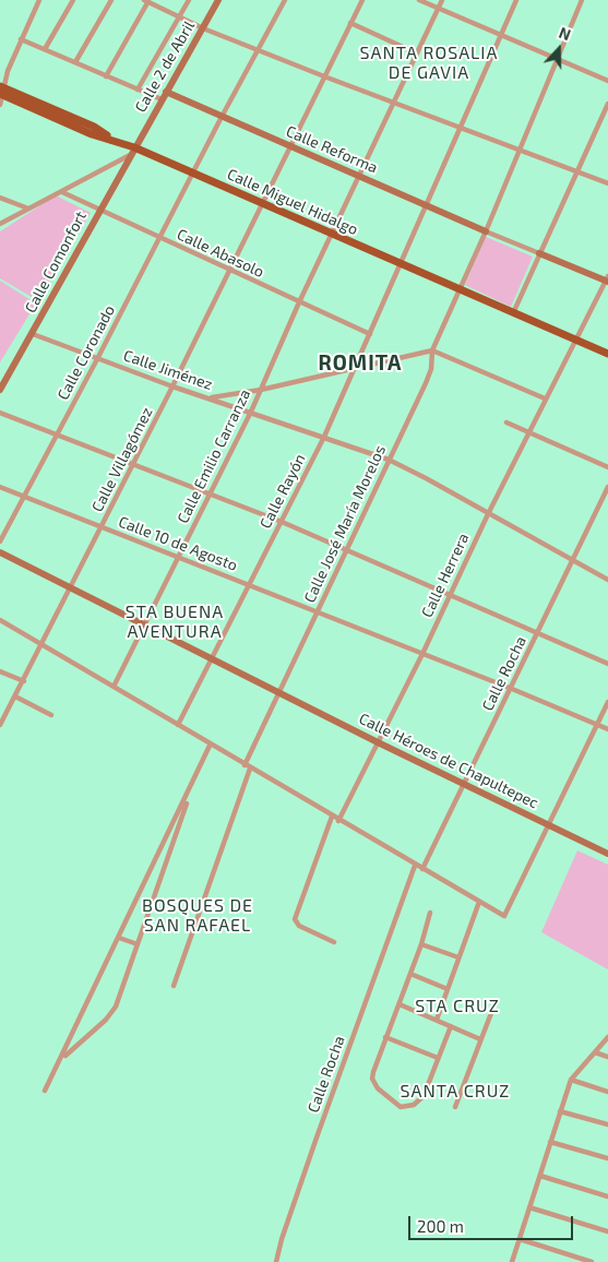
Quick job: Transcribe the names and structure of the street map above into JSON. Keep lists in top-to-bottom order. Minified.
{"streets":{"main road":["Calle Miguel Hidalgo"],"street":["Calle 2 de Abril","Calle Reforma","Calle Abasolo","Calle Comonfort","Calle Coronado","Calle Jiménez","Calle Emilio Carranza","Calle Villagómez","Calle Rayón","Calle José María Morelos","Calle 10 de Agosto","Calle Herrera","Calle Rocha","Calle Héroes de Chapultepec"]},"crossings":[["Calle 2 de Abril","Calle Reforma"],["Calle 2 de Abril","Calle Miguel Hidalgo"],["Calle 2 de Abril","Calle Comonfort"],["Calle Reforma","Calle Coronado"],["Calle Reforma","Calle Emilio Carranza"],["Calle Reforma","Calle Villagómez"],["Calle Reforma","Calle Rayón"],["Calle Reforma","Calle José María Morelos"],["Calle Miguel Hidalgo","Calle Comonfort"],["Calle Miguel Hidalgo","Calle Coronado"],["Calle Miguel Hidalgo","Calle Emilio Carranza"],["Calle Miguel Hidalgo","Calle Villagómez"],["Calle Miguel Hidalgo","Calle Rayón"],["Calle Miguel Hidalgo","Calle José María Morelos"],["Calle Miguel Hidalgo","Calle Herrera"],["Calle Abasolo","Calle Comonfort"],["Calle Abasolo","Calle Coronado"],["Calle Abasolo","Calle Emilio Carranza"],["Calle Abasolo","Calle Villagómez"],["Calle Abasolo","Calle Rayón"],["Calle Comonfort","Calle Jiménez"],["Calle Coronado","Calle Jiménez"],["Calle Coronado","Calle 10 de Agosto"],["Calle Jiménez","Calle Emilio Carranza"],["Calle Jiménez","Calle Villagómez"],["Calle Jiménez","Calle Rayón"],["Calle Jiménez","Calle José María Morelos"],["Calle Jiménez","Calle Herrera"],["Calle Jiménez","Calle Rocha"],["Calle Emilio Carranza","Calle 10 de Agosto"],["Calle Emilio Carranza","Calle Héroes de Chapultepec"],["Calle Villagómez","Calle 10 de Agosto"],["Calle Villagómez","Calle Héroes de Chapultepec"],["Calle Rayón","Calle 10 de Agosto"],["Calle Rayón","Calle Héroes de Chapultepec"],["Calle José María Morelos","Calle 10 de Agosto"],["Calle José María Morelos","Calle Héroes de Chapultepec"],["Calle 10 de Agosto","Calle Herrera"],["Calle 10 de Agosto","Calle Rocha"],["Calle Herrera","Calle Héroes de Chapultepec"],["Calle Rocha","Calle Héroes de Chapultepec"]],"districts":["SANTA ROSALIA DE GAVIA","ROMITA","STA BUENA AVENTURA","BOSQUES DE SAN RAFAEL","STA CRUZ","SANTA CRUZ"],"scale_bar":"200 m","north":"top"}
